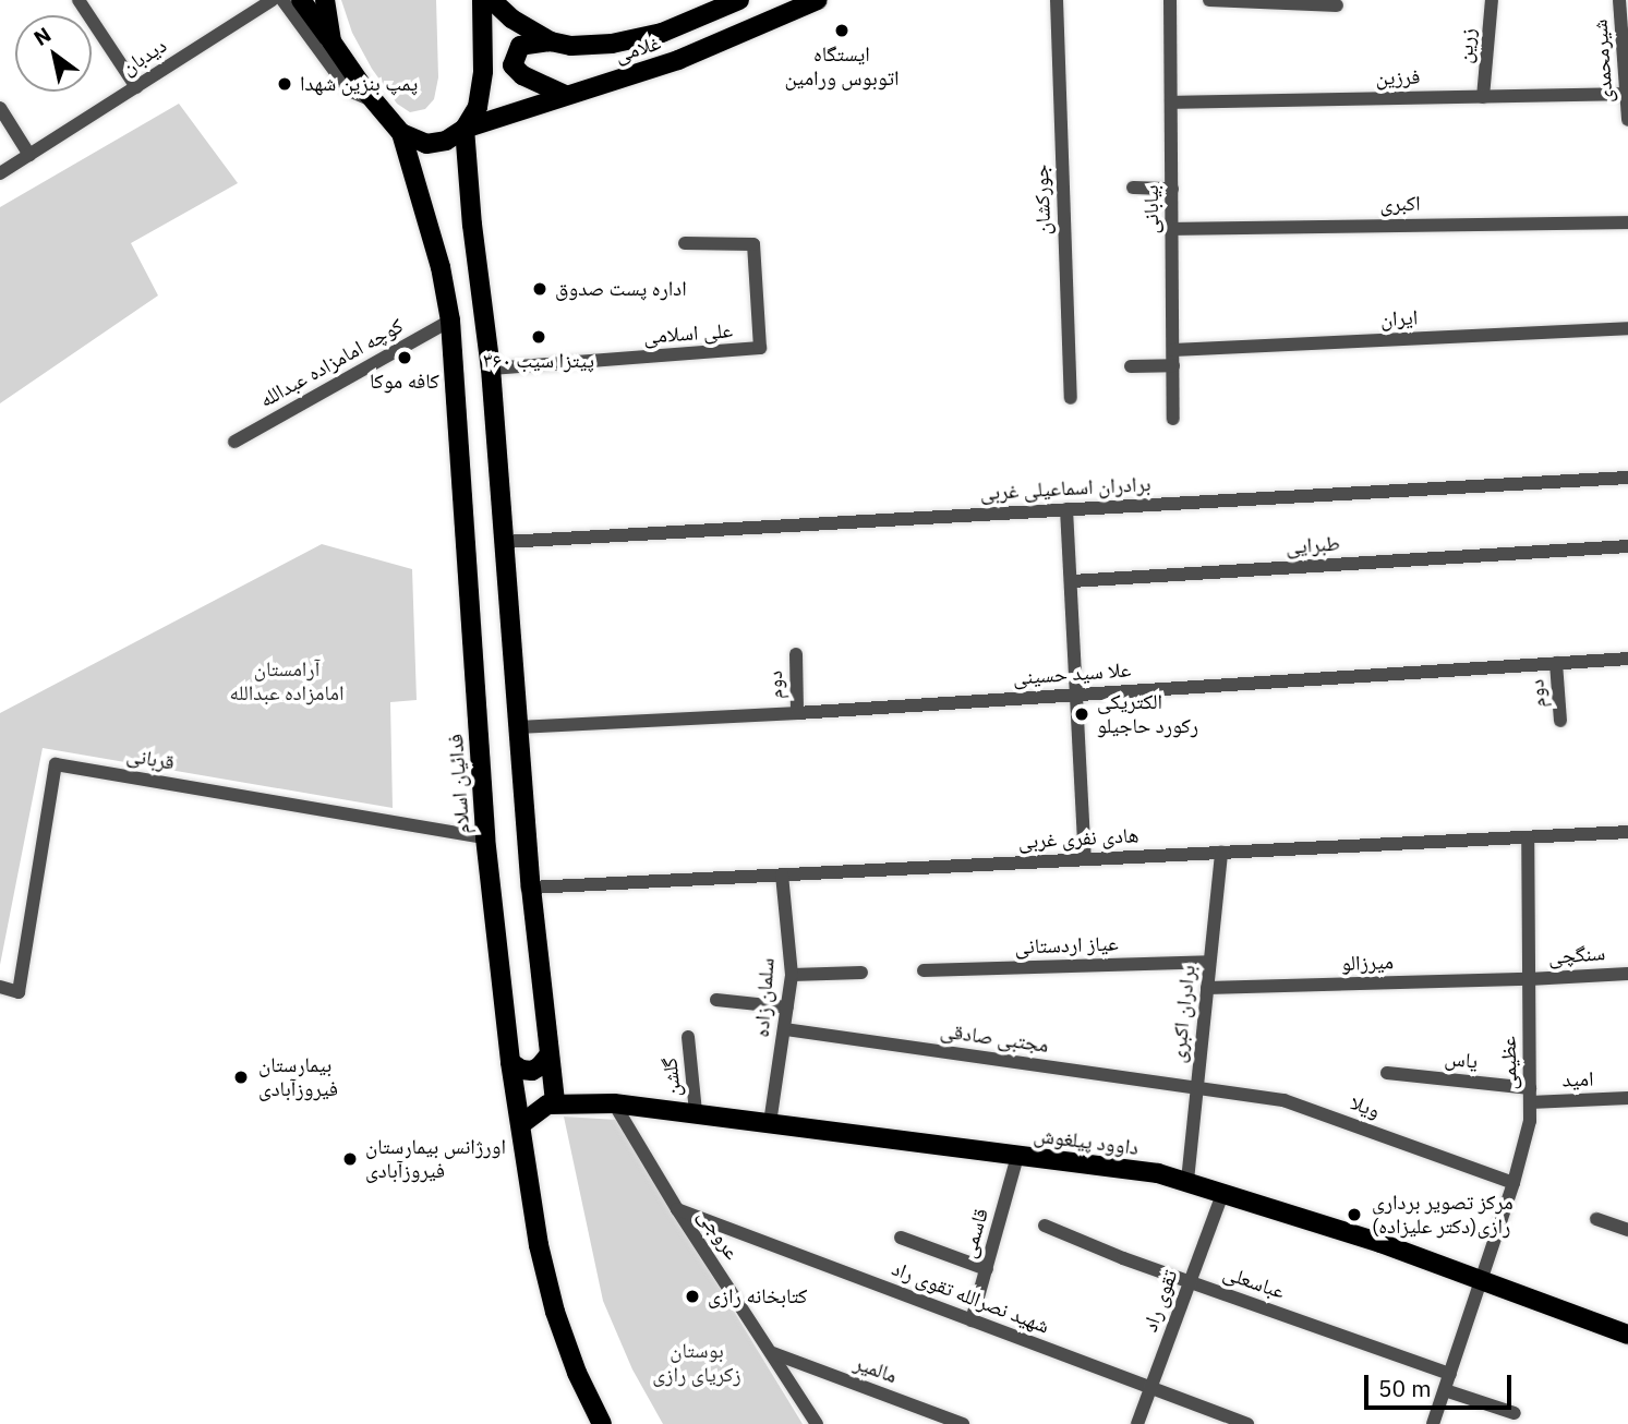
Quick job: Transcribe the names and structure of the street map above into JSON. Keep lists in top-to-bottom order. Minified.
{"streets":{"main road":["غلامی","فدائیان اسلام","داوود پیلغوش"],"street":["زرین","دیدبان","شیرمحمدی","فرزین","جورکشان","اکبری","بیابانی","ایران","علی اسلامی","کوچه امامزاده عبدالله","برادران اسماعیلی غربی","طبرایی","علا سید حسینی","دوم","قربانی","هادی نفری غربی","عیاز اردستانی","سنگچی","میرزالو","سلمان زاده","برادران اکبری","مجتبی صادقی","یاس","عظیمی","گلشن","امید","ویلا","قاسمی","عروجی","عباسعلی","شهید نصرالله تقوی راد","تقوی راد","مالمیر"]},"crossings":[["زرین","فرزین"],["غلامی","فدائیان اسلام"],["شیرمحمدی","فرزین"],["فرزین","بیابانی"],["اکبری","بیابانی"],["بیابانی","ایران"],["کوچه امامزاده عبدالله","فدائیان اسلام"],["علا سید حسینی","دوم"],["قربانی","فدائیان اسلام"],["هادی نفری غربی","سلمان زاده"],["هادی نفری غربی","برادران اکبری"],["هادی نفری غربی","عظیمی"],["عیاز اردستانی","برادران اکبری"],["سنگچی","میرزالو"],["سنگچی","عظیمی"],["میرزالو","برادران اکبری"],["میرزالو","عظیمی"],["سلمان زاده","مجتبی صادقی"],["سلمان زاده","داوود پیلغوش"],["برادران اکبری","مجتبی صادقی"],["برادران اکبری","ویلا"],["برادران اکبری","داوود پیلغوش"],["مجتبی صادقی","ویلا"],["یاس","عظیمی"],["یاس","امید"],["عظیمی","امید"],["عظیمی","ویلا"],["عظیمی","داوود پیلغوش"],["عظیمی","عباسعلی"],["گلشن","داوود پیلغوش"],["داوود پیلغوش","قاسمی"],["داوود پیلغوش","عروجی"],["داوود پیلغوش","تقوی راد"],["قاسمی","شهید نصرالله تقوی راد"],["عروجی","شهید نصرالله تقوی راد"],["عروجی","مالمیر"],["عباسعلی","تقوی راد"],["شهید نصرالله تقوی راد","تقوی راد"]],"parks":["آرامستان امامزاده عبدالله","بوستان زکریای رازی"],"places":["ایستگاه اتوبوس ورامین","پمپ بنزین شهدا","اداره پست صدوق","پیتزا سیب ۳۶۰","کافه موکا","الکتریکی رکورد حاجیلو","بیمارستان فیروزآبادی","اورژانس بیمارستان فیروزآبادی","مرکز تصویر برداری رازی(دکتر علیزاده)","کتابخانه رازی"],"scale_bar":"50 m","north":"top left"}
